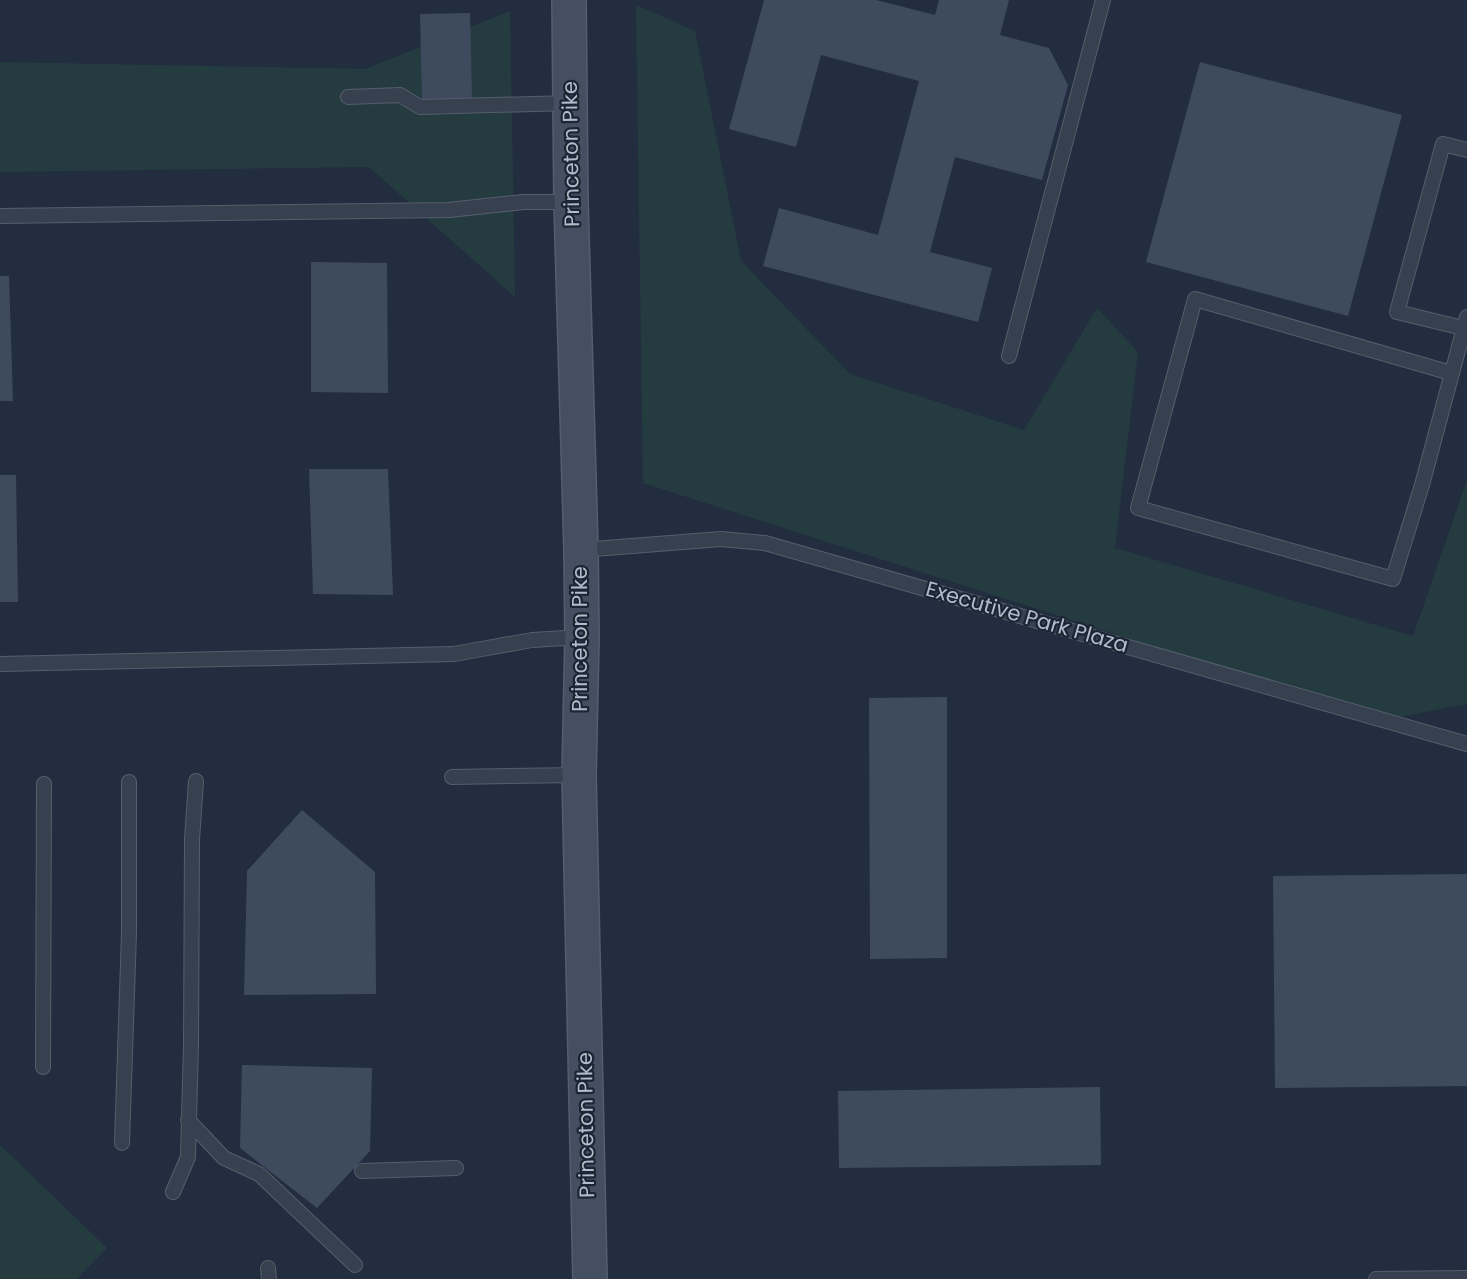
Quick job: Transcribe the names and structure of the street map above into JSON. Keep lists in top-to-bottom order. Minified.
{"streets":{"main road":["Princeton Pike"],"lane":["Executive Park Plaza"]},"crossings":[["Princeton Pike","Executive Park Plaza"]]}
